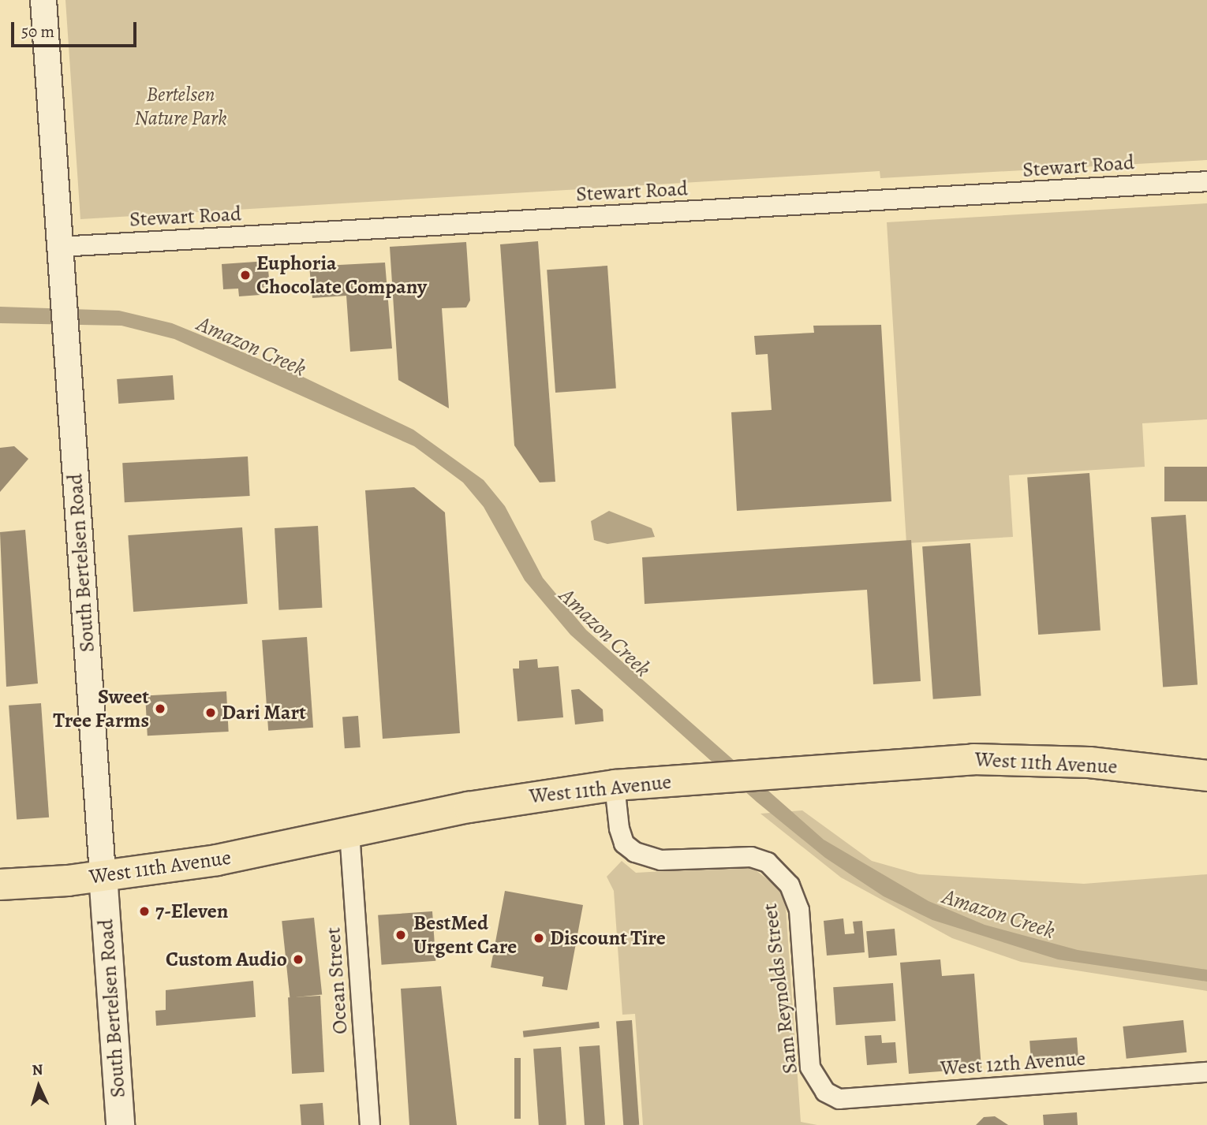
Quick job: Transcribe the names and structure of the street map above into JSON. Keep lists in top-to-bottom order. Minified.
{"streets":{"main road":["South Bertelsen Road","West 11th Avenue"],"street":["Stewart Road","Ocean Street","Sam Reynolds Street","West 12th Avenue"]},"crossings":[["Stewart Road","South Bertelsen Road"],["South Bertelsen Road","West 11th Avenue"],["West 11th Avenue","Ocean Street"],["West 11th Avenue","Sam Reynolds Street"],["Sam Reynolds Street","West 12th Avenue"]],"water":["Amazon Creek"],"parks":["Bertelsen Nature Park"],"places":["Euphoria Chocolate Company","Sweet Tree Farms","Dari Mart","7-Eleven","BestMed Urgent Care","Discount Tire","Custom Audio"],"scale_bar":"50 m","north":"top"}
